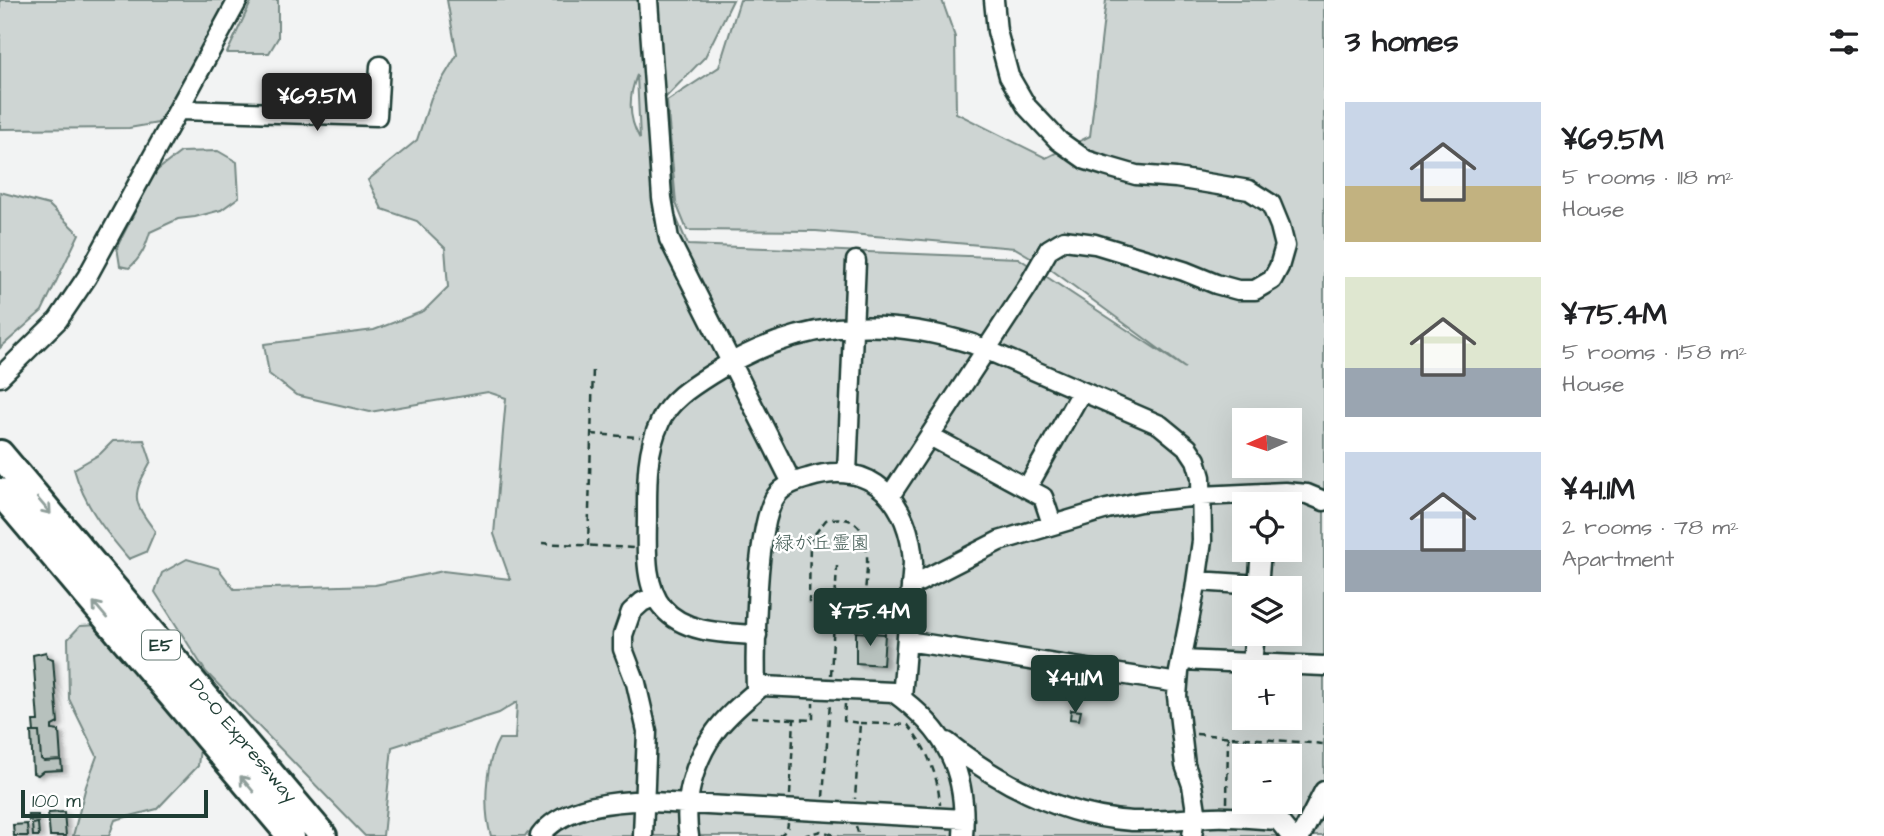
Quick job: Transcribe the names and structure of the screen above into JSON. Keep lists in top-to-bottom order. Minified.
{"streets":{"highway":["E5","Do-O Expressway"]},"parks":["緑が丘霊園"],"scale_bar":"100 m","north":"left","page":{"heading":"3 homes","price":["¥69.5M","¥75.4M","¥41.1M"],"list":[{"name":"¥69.5M","note":"5 rooms · 118 m² · House"},{"name":"¥75.4M","note":"5 rooms · 158 m² · House"},{"name":"¥41.1M","note":"2 rooms · 78 m² · Apartment"}],"map_buttons":["+","−"],"scale":"100 m"}}
